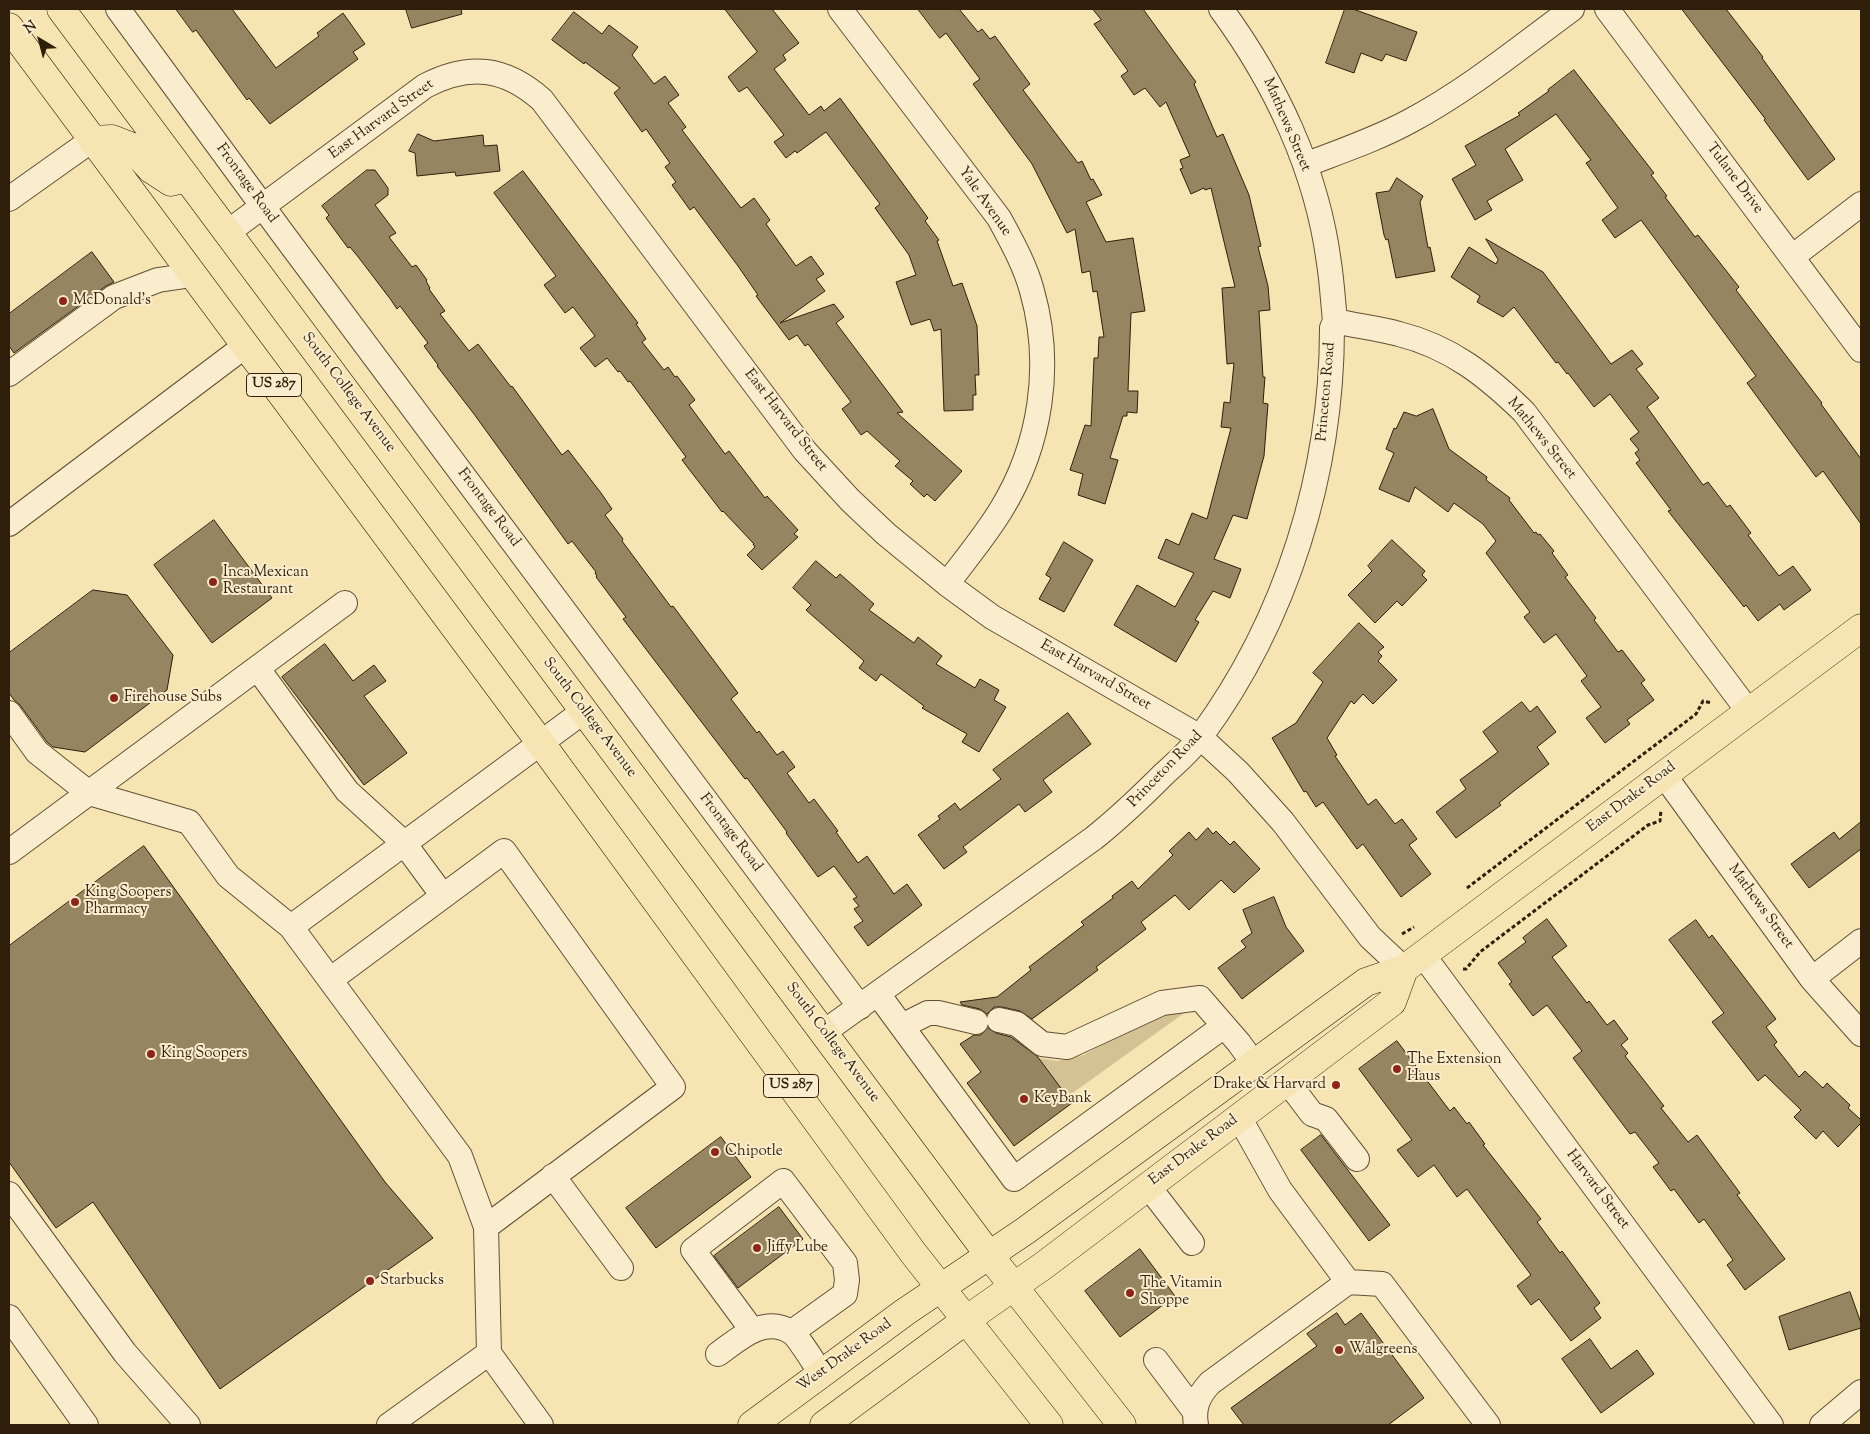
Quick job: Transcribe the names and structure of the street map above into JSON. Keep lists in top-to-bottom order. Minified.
{"streets":{"main road":["US 287","South College Avenue","East Drake Road","West Drake Road"],"street":["East Harvard Street","Mathews Street","Tulane Drive","Frontage Road","Yale Avenue","Princeton Road","Harvard Street"]},"crossings":[["East Harvard Street","Frontage Road"],["East Harvard Street","Yale Avenue"],["East Harvard Street","Princeton Road"],["East Harvard Street","South College Avenue"],["East Harvard Street","East Drake Road"],["East Harvard Street","Harvard Street"],["Mathews Street","Princeton Road"],["Mathews Street","East Drake Road"],["Frontage Road","Princeton Road"],["US 287","East Drake Road"],["US 287","West Drake Road"],["Princeton Road","South College Avenue"],["South College Avenue","East Drake Road"],["East Drake Road","Harvard Street"],["East Drake Road","West Drake Road"]],"places":["McDonald's","Inca Mexican Restaurant","Firehouse Subs","King Soopers Pharmacy","King Soopers","The Extension Haus","Drake & Harvard","KeyBank","Chipotle","Jiffy Lube","Starbucks","The Vitamin Shoppe","Walgreens"],"north":"top left"}
